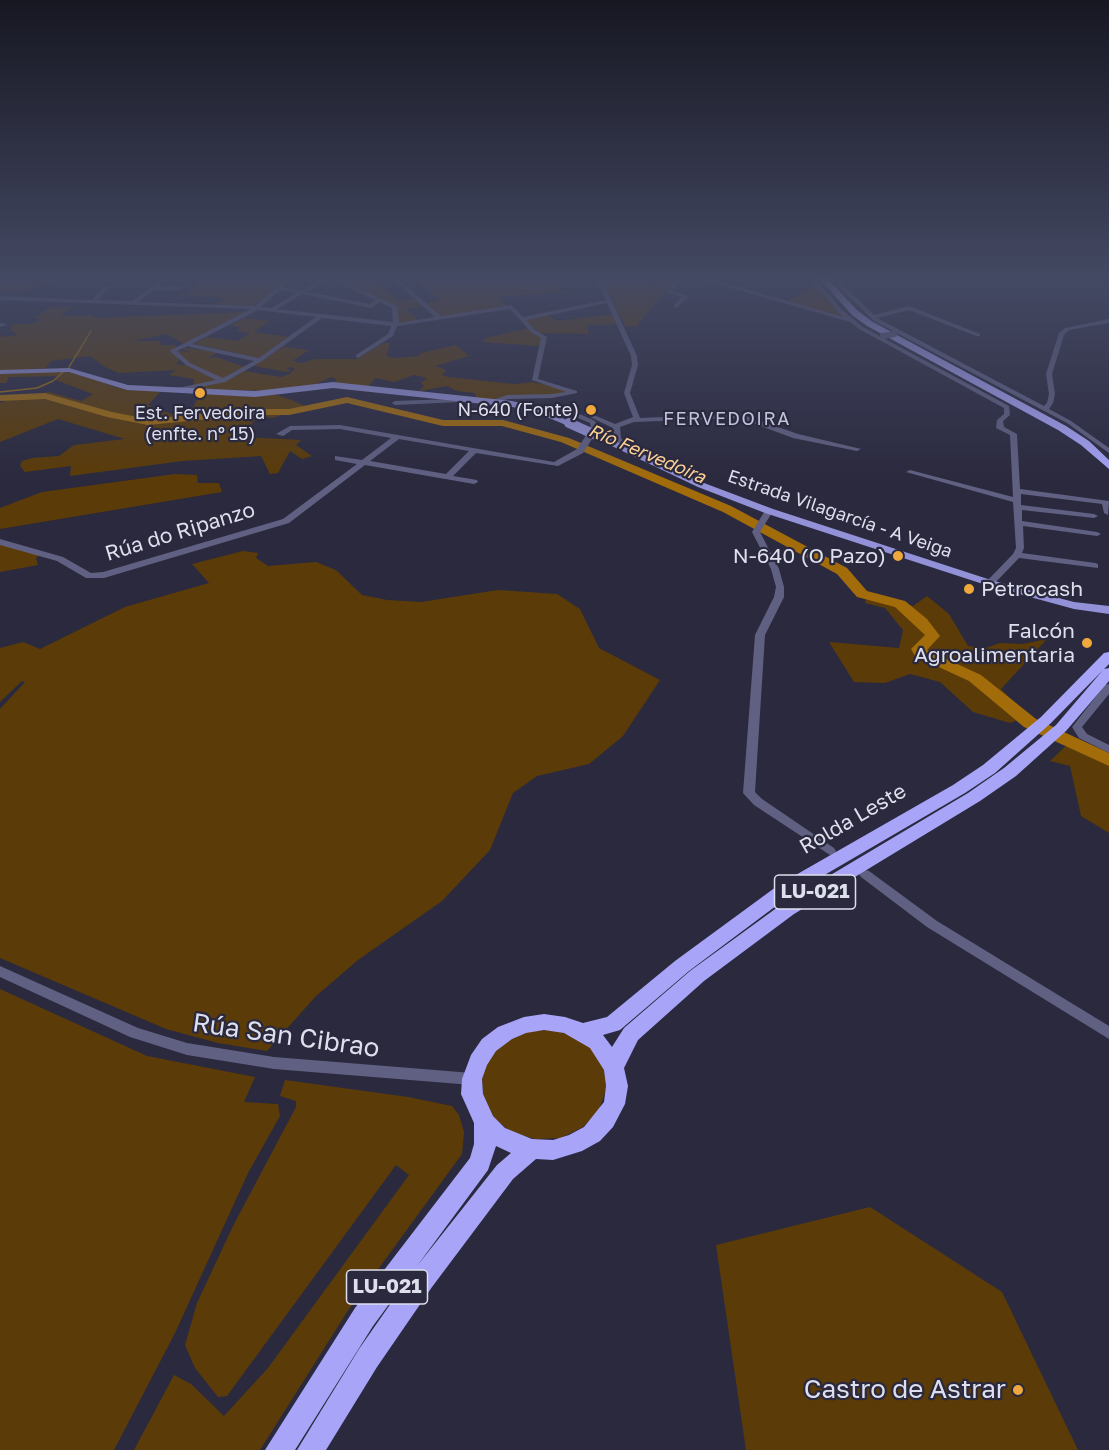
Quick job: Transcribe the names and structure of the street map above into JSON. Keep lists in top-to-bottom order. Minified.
{"streets":{"highway":["Rolda Leste","LU-021"],"main road":["Estrada Vilagarcía - A Veiga"],"street":["Rúa do Ripanzo","Rúa San Cibrao"]},"crossings":[["Rolda Leste","LU-021"],["Rolda Leste","Rúa San Cibrao"],["LU-021","Rúa San Cibrao"]],"districts":["FERVEDOIRA"],"water":["Río Fervedoira"],"places":["Est. Fervedoira (enfte. nº 15)","N-640 (Fonte)","N-640 (O Pazo)","Petrocash","Falcón Agroalimentaria","Castro de Astrar"]}
